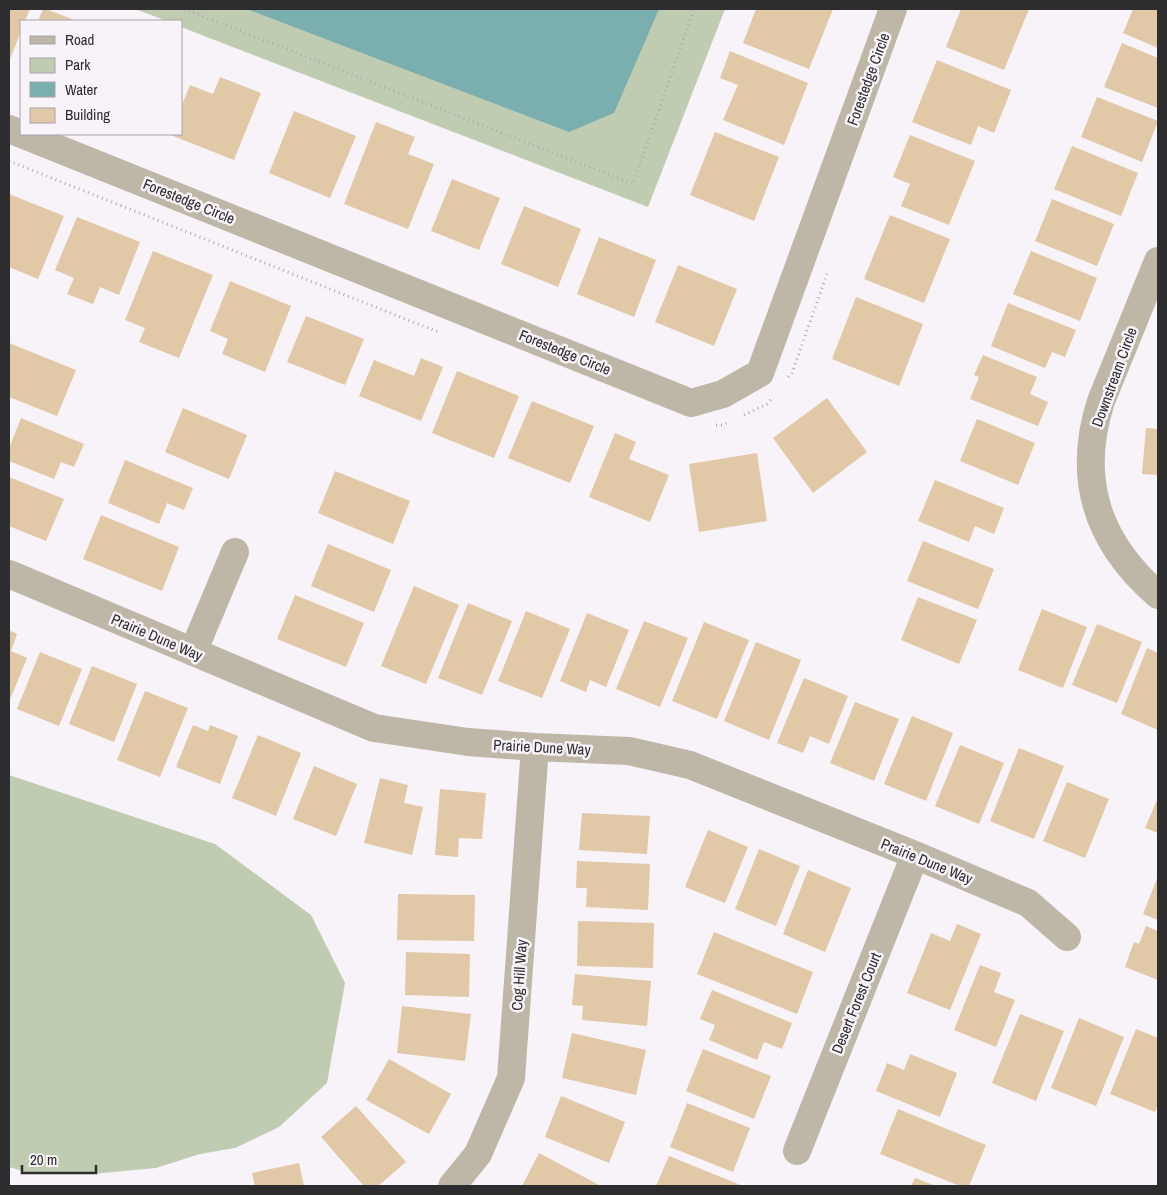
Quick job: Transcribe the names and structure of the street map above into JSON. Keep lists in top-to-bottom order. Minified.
{"streets":{"street":["Forestedge Circle","Downstream Circle","Prairie Dune Way","Cog Hill Way","Desert Forest Court"]},"crossings":[["Prairie Dune Way","Cog Hill Way"],["Prairie Dune Way","Desert Forest Court"]],"legend":["Road","Park","Water","Building"],"scale_bar":"20 m"}
